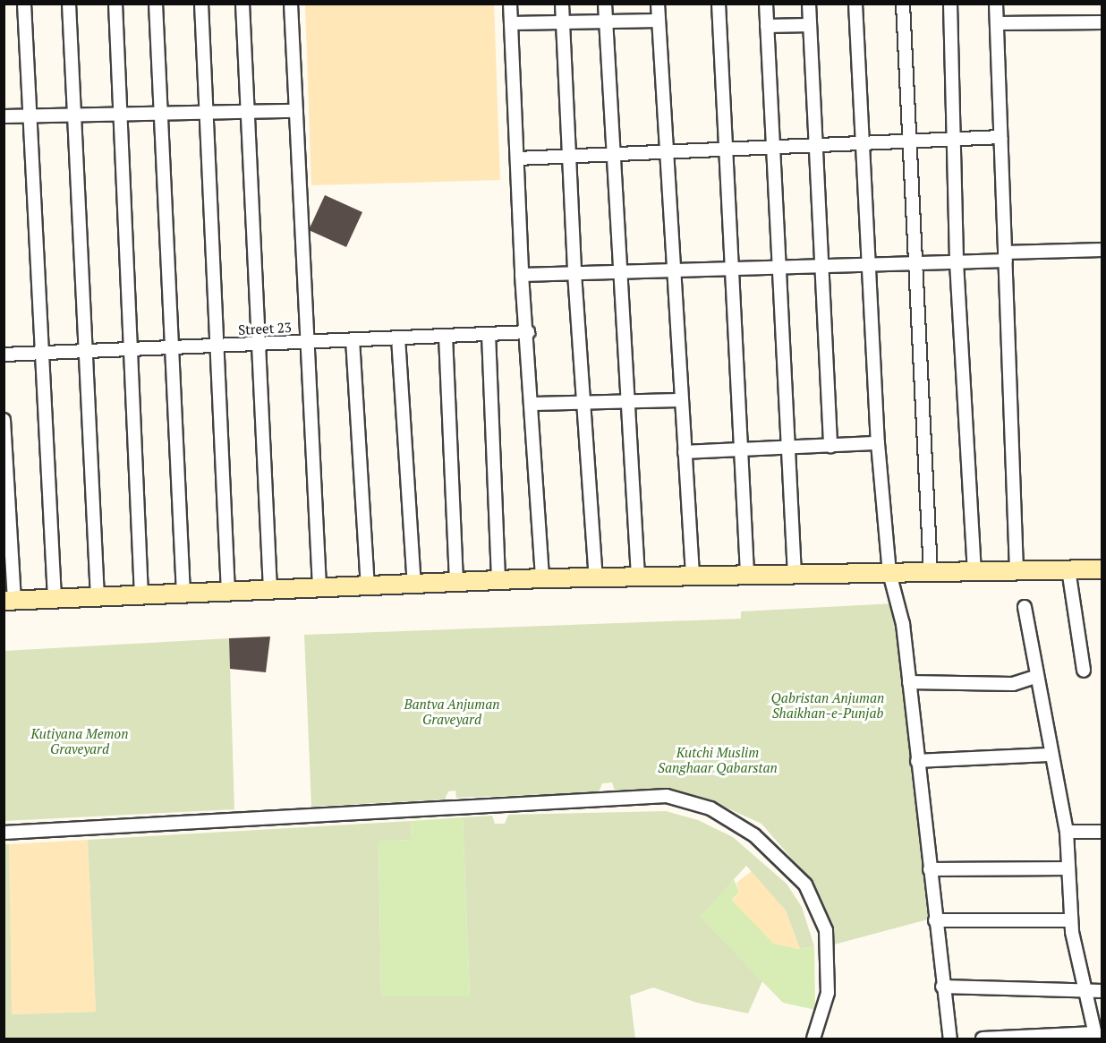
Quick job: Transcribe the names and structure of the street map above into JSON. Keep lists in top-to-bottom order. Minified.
{"streets":{"street":["Street 23"]},"parks":["Qabristan Anjuman Shaikhan-e-Punjab","Bantva Anjuman Graveyard","Kutiyana Memon Graveyard","Kutchi Muslim Sanghaar Qabarstan"]}
